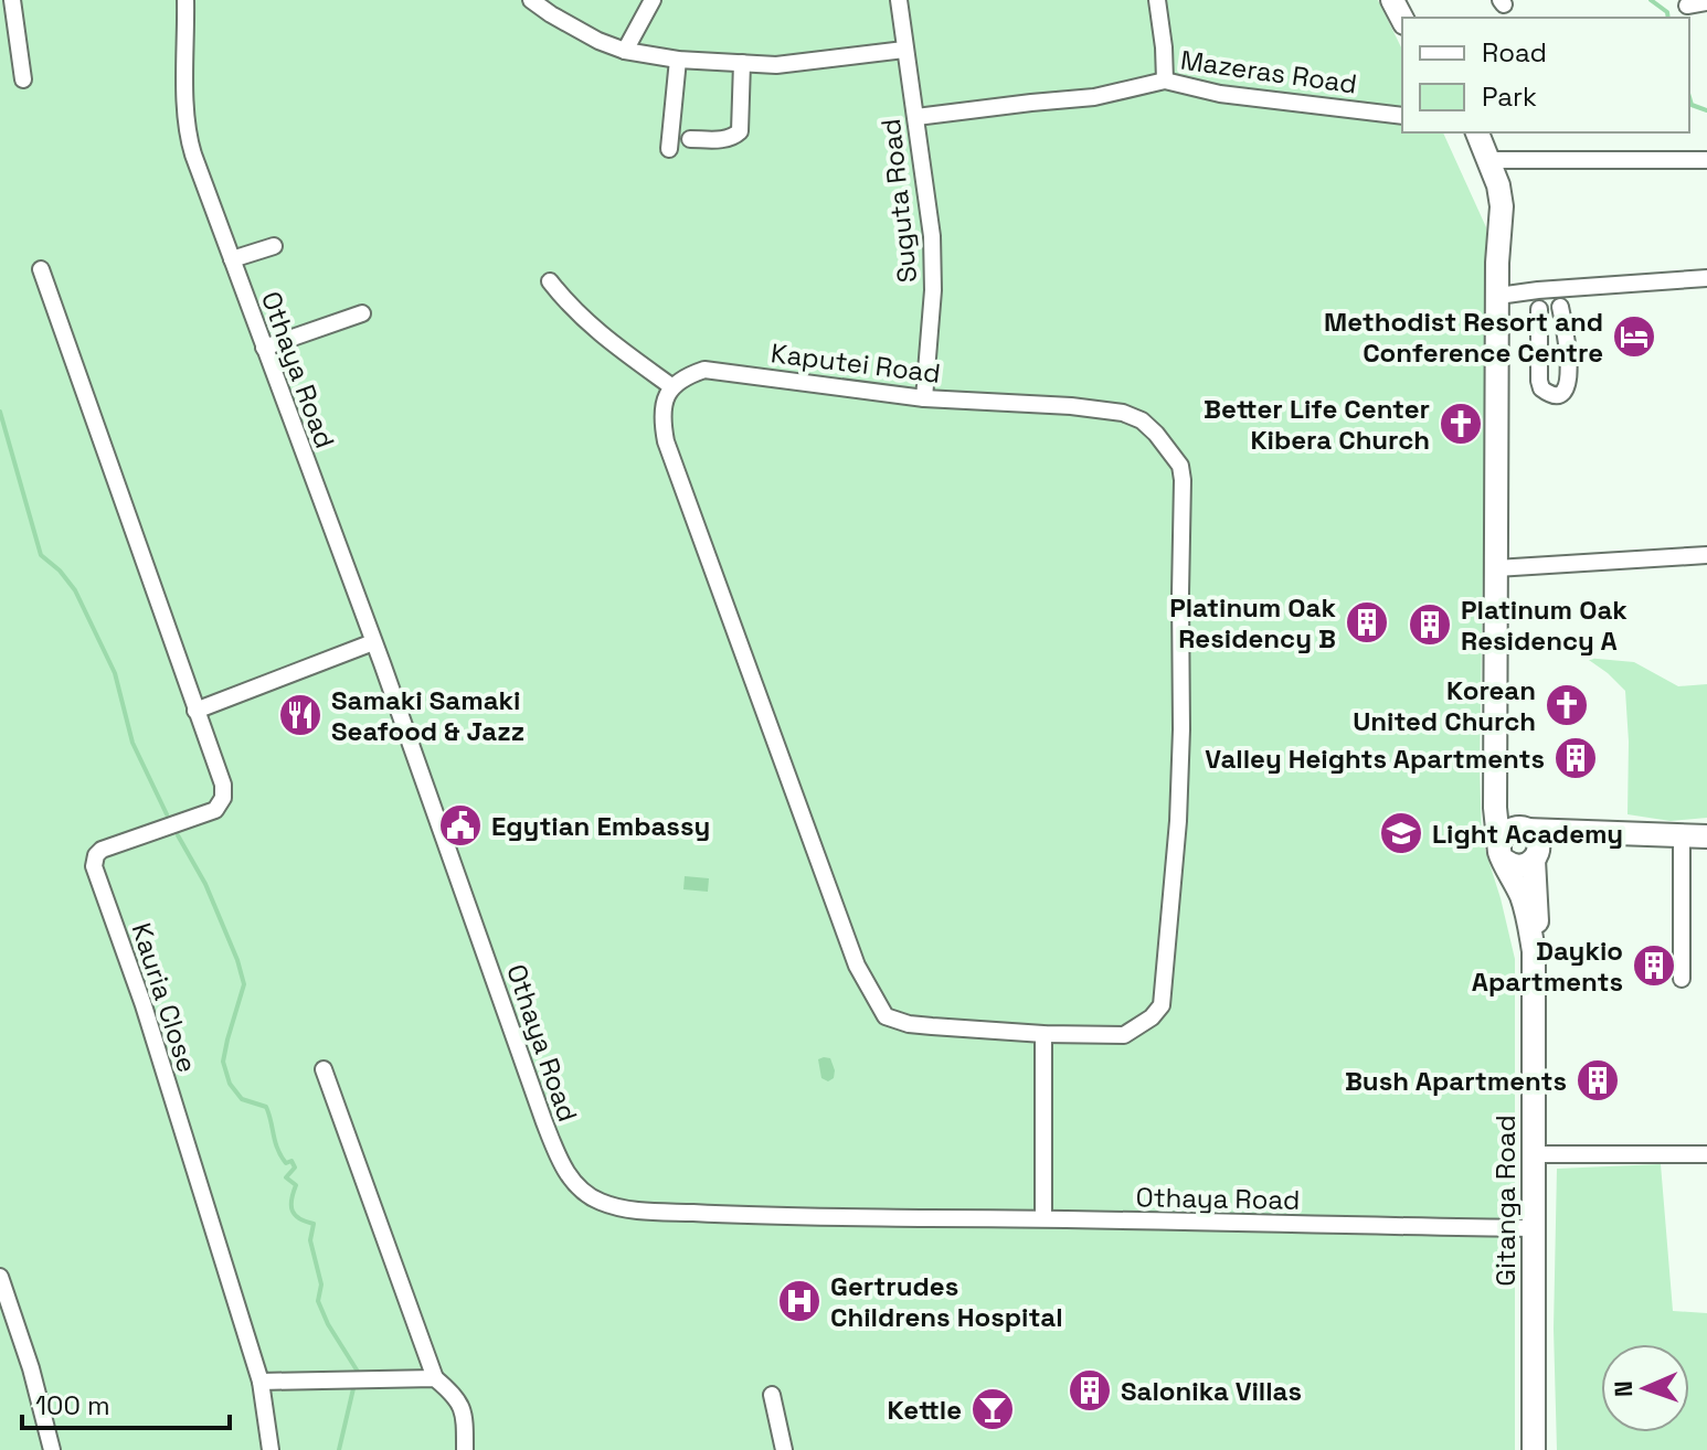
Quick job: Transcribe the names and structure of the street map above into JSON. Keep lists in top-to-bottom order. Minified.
{"streets":{"main road":["Gitanga Road"],"street":["Mazeras Road","Suguta Road","Kaputei Road","Othaya Road","Kauria Close"]},"crossings":[["Mazeras Road","Suguta Road"],["Suguta Road","Kaputei Road"],["Othaya Road","Gitanga Road"]],"places":{"hotel":["Methodist Resort and Conference Centre"],"church":["Better Life Center Kibera Church","Korean United Church"],"building":["Platinum Oak Residency B","Platinum Oak Residency A","Valley Heights Apartments","Daykio Apartments","Bush Apartments","Salonika Villas"],"restaurant":["Samaki Samaki Seafood & Jazz"],"public building":["Egytian Embassy"],"school or university":["Light Academy"],"hospital":["Gertrudes Childrens Hospital"],"bar":["Kettle"]},"legend":["Road","Park"],"scale_bar":"100 m","north":"left"}
